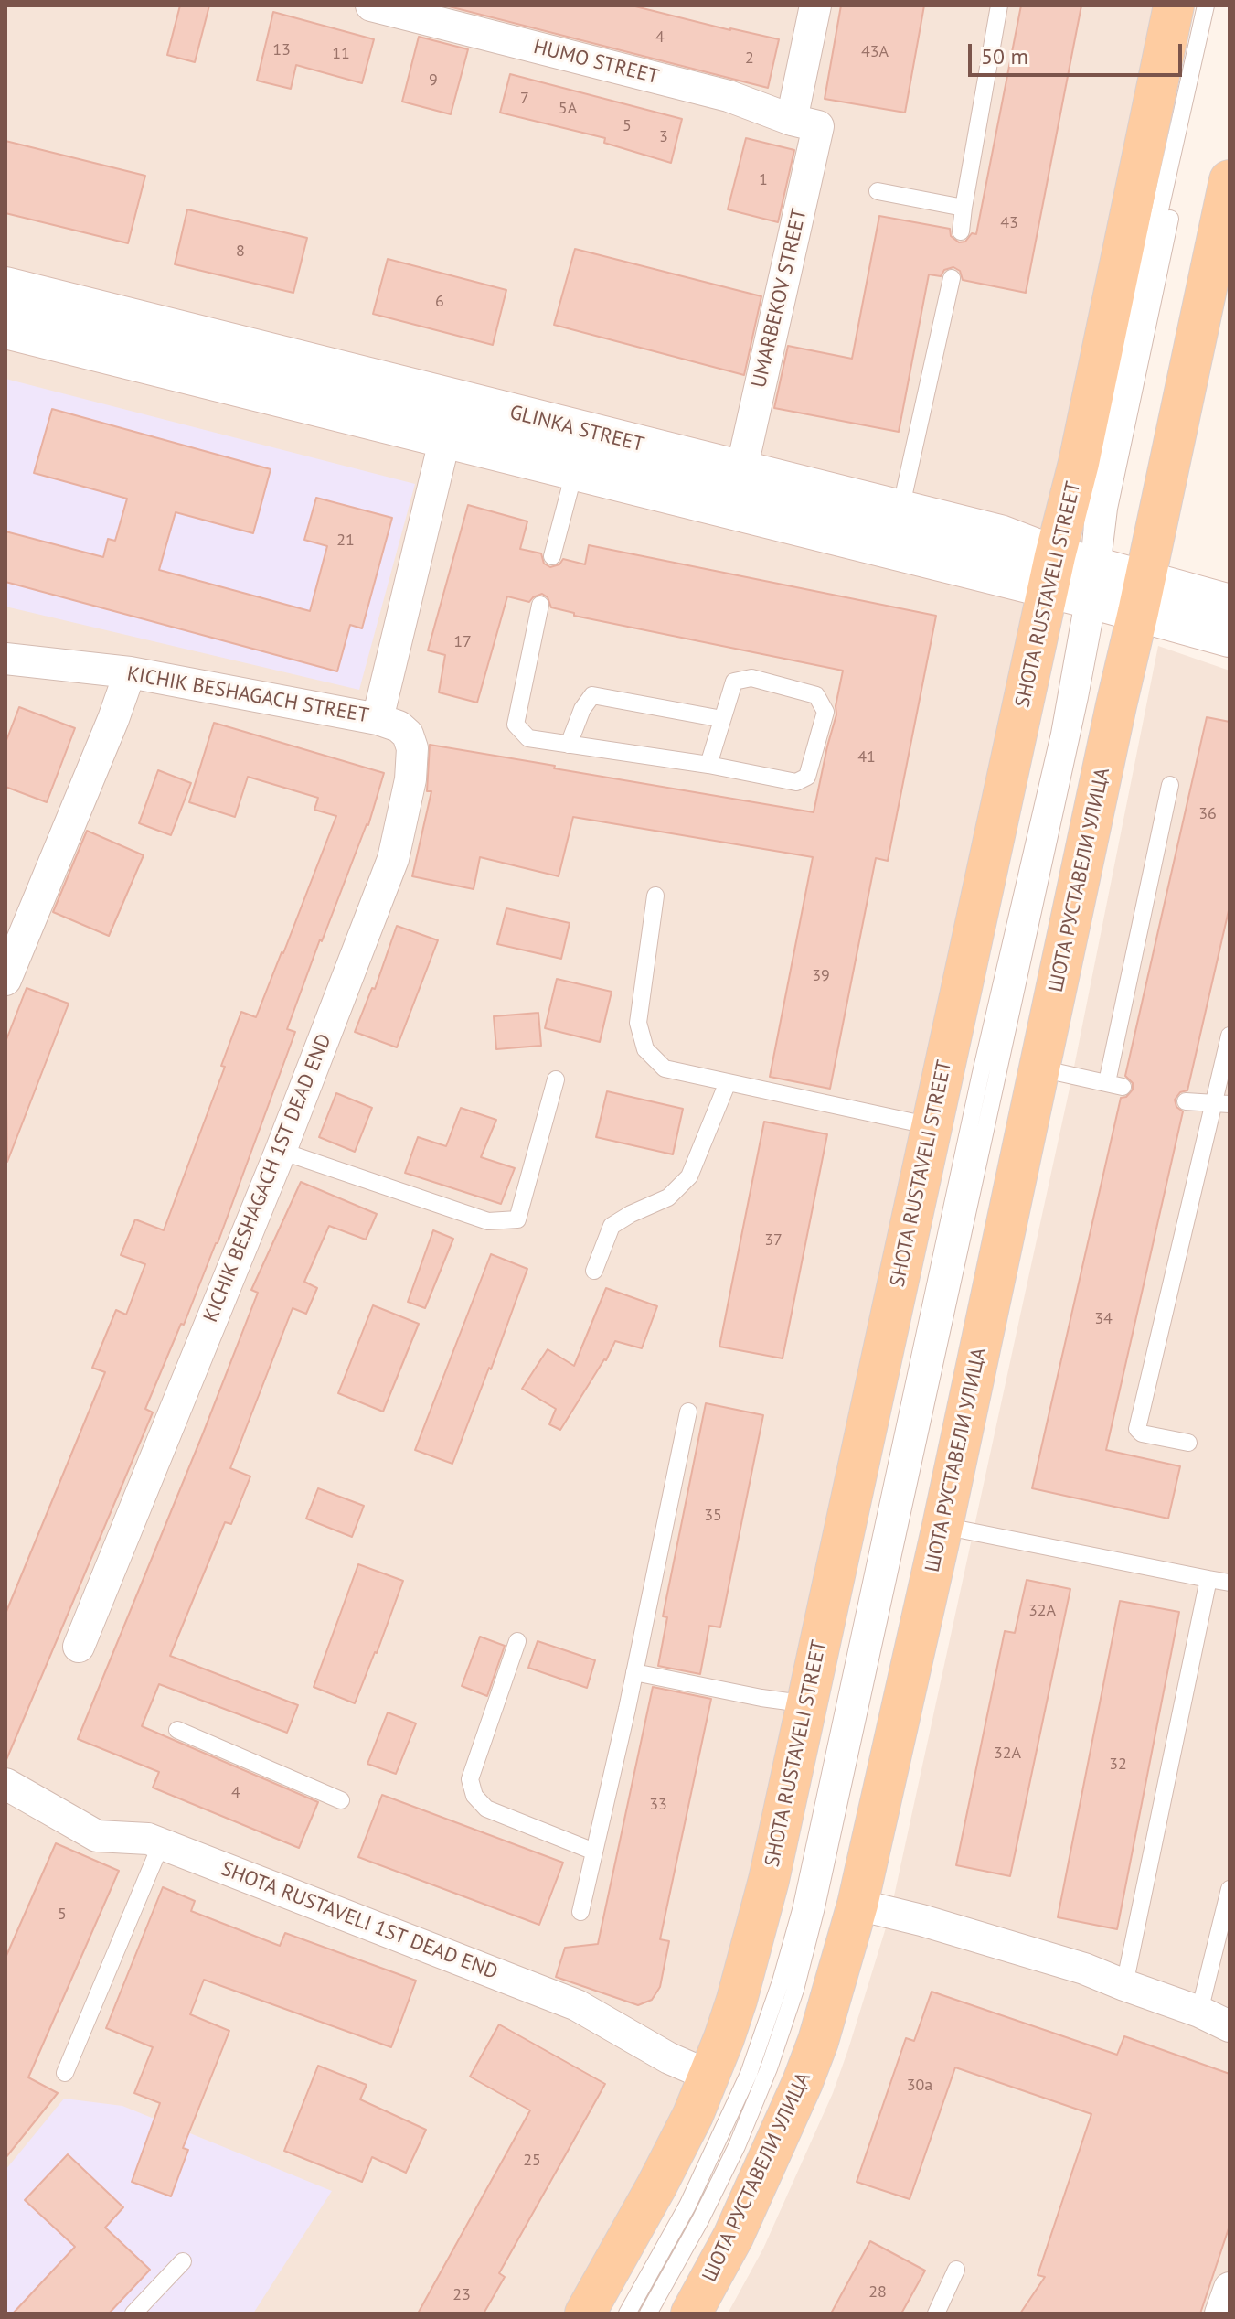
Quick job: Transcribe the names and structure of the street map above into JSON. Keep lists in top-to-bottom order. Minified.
{"streets":{"main road":["GLINKA STREET","SHOTA RUSTAVELI STREET","ШОТА РУСТАВЕЛИ УЛИЦА"],"street":["HUMO STREET","UMARBEKOV STREET","KICHIK BESHAGACH STREET","KICHIK BESHAGACH 1ST DEAD END","SHOTA RUSTAVELI 1ST DEAD END"]},"crossings":[["HUMO STREET","UMARBEKOV STREET"],["UMARBEKOV STREET","GLINKA STREET"],["GLINKA STREET","SHOTA RUSTAVELI STREET"],["GLINKA STREET","KICHIK BESHAGACH STREET"],["GLINKA STREET","ШОТА РУСТАВЕЛИ УЛИЦА"],["SHOTA RUSTAVELI STREET","SHOTA RUSTAVELI 1ST DEAD END"],["KICHIK BESHAGACH STREET","KICHIK BESHAGACH 1ST DEAD END"]],"house_numbers":["4","13","43A","11","2","9","7","5A","5","3","1","43","8","6","21","17","41","36","39","37","34","35","32А","32A","32","4","33","5","30а","25","28","23"],"scale_bar":"50 m"}
